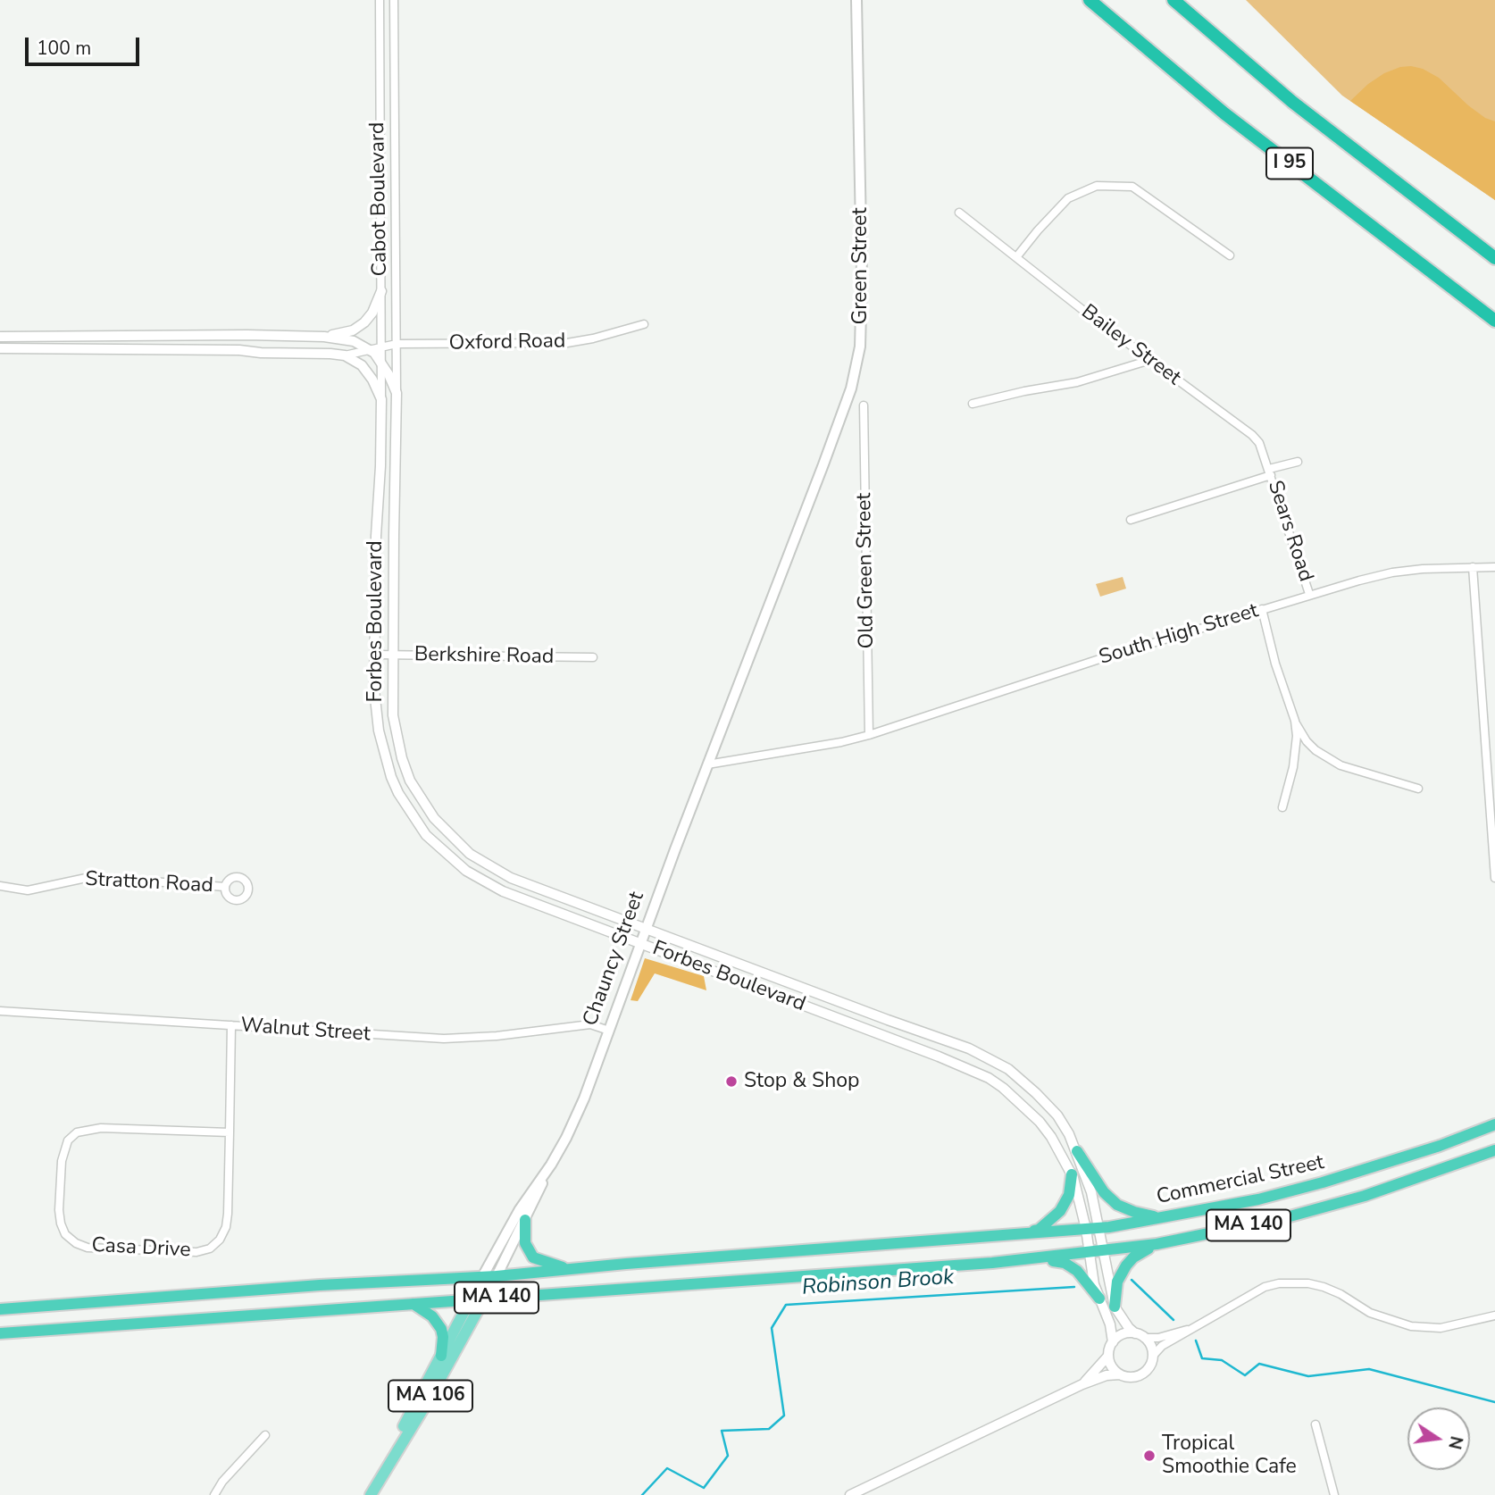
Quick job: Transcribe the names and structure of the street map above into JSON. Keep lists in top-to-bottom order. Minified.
{"streets":{"highway":["I 95","Commercial Street","MA 140"],"main road":["Green Street","Chauncy Street","MA 106"],"street":["Cabot Boulevard","Oxford Road","Bailey Street","Sears Road","Old Green Street","Forbes Boulevard","South High Street","Berkshire Road","Stratton Road","Walnut Street","Casa Drive"]},"crossings":[["Cabot Boulevard","Oxford Road"],["Cabot Boulevard","Forbes Boulevard"],["Green Street","Chauncy Street"],["Oxford Road","Forbes Boulevard"],["Bailey Street","Sears Road"],["Sears Road","South High Street"],["Old Green Street","South High Street"],["Forbes Boulevard","Berkshire Road"],["Forbes Boulevard","Chauncy Street"],["Forbes Boulevard","Commercial Street"],["Chauncy Street","Walnut Street"],["Chauncy Street","Commercial Street"],["Chauncy Street","MA 140"],["Walnut Street","Casa Drive"],["Commercial Street","MA 140"]],"water":["Robinson Brook"],"places":["Stop & Shop","Tropical Smoothie Cafe"],"scale_bar":"100 m","north":"right"}
